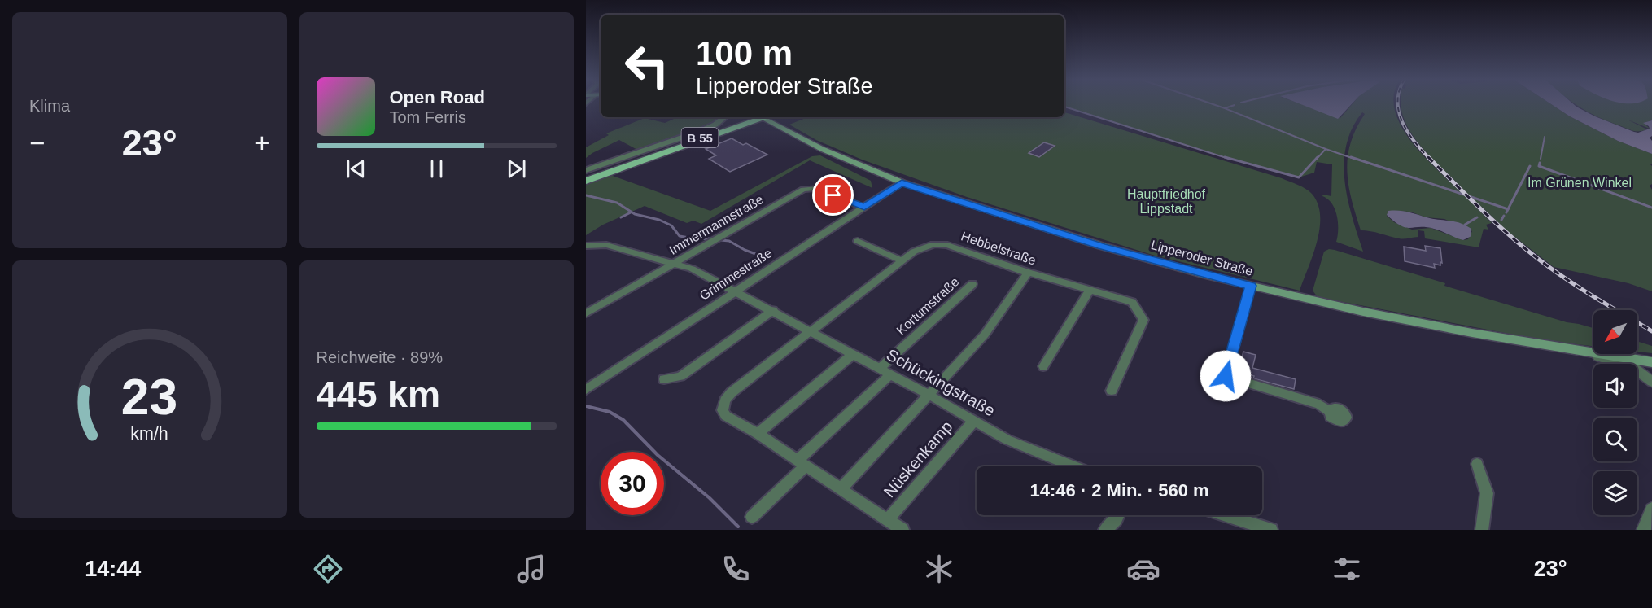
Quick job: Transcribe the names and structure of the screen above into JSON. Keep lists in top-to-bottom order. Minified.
{"streets":{"main road":["B 55","Lipperoder Straße"],"street":["Immermannstraße","Hebbelstraße","Grimmestraße","Kortumstraße","Schückingstraße","Nüskenkamp"]},"crossings":[["Immermannstraße","Grimmestraße"],["Immermannstraße","Schückingstraße"],["Hebbelstraße","Schückingstraße"],["Hebbelstraße","Nüskenkamp"],["Lipperoder Straße","Grimmestraße"],["Grimmestraße","Schückingstraße"],["Kortumstraße","Schückingstraße"],["Schückingstraße","Nüskenkamp"]],"parks":["Im Grünen Winkel","Hauptfriedhof Lippstadt"],"north":"bottom left","page":{"tile":["Klima",["Reichweite · 89%","445 km"]],"turn":["100 m","Lipperoder Straße"],"song":["Open Road","Tom Ferris"],"heat":["−","23°","+"],"limit":"30","trip":"14:46 · 2 Min. · 560 m","tabs":["14:44","23°"],"gauge":["23","km/h"]}}
